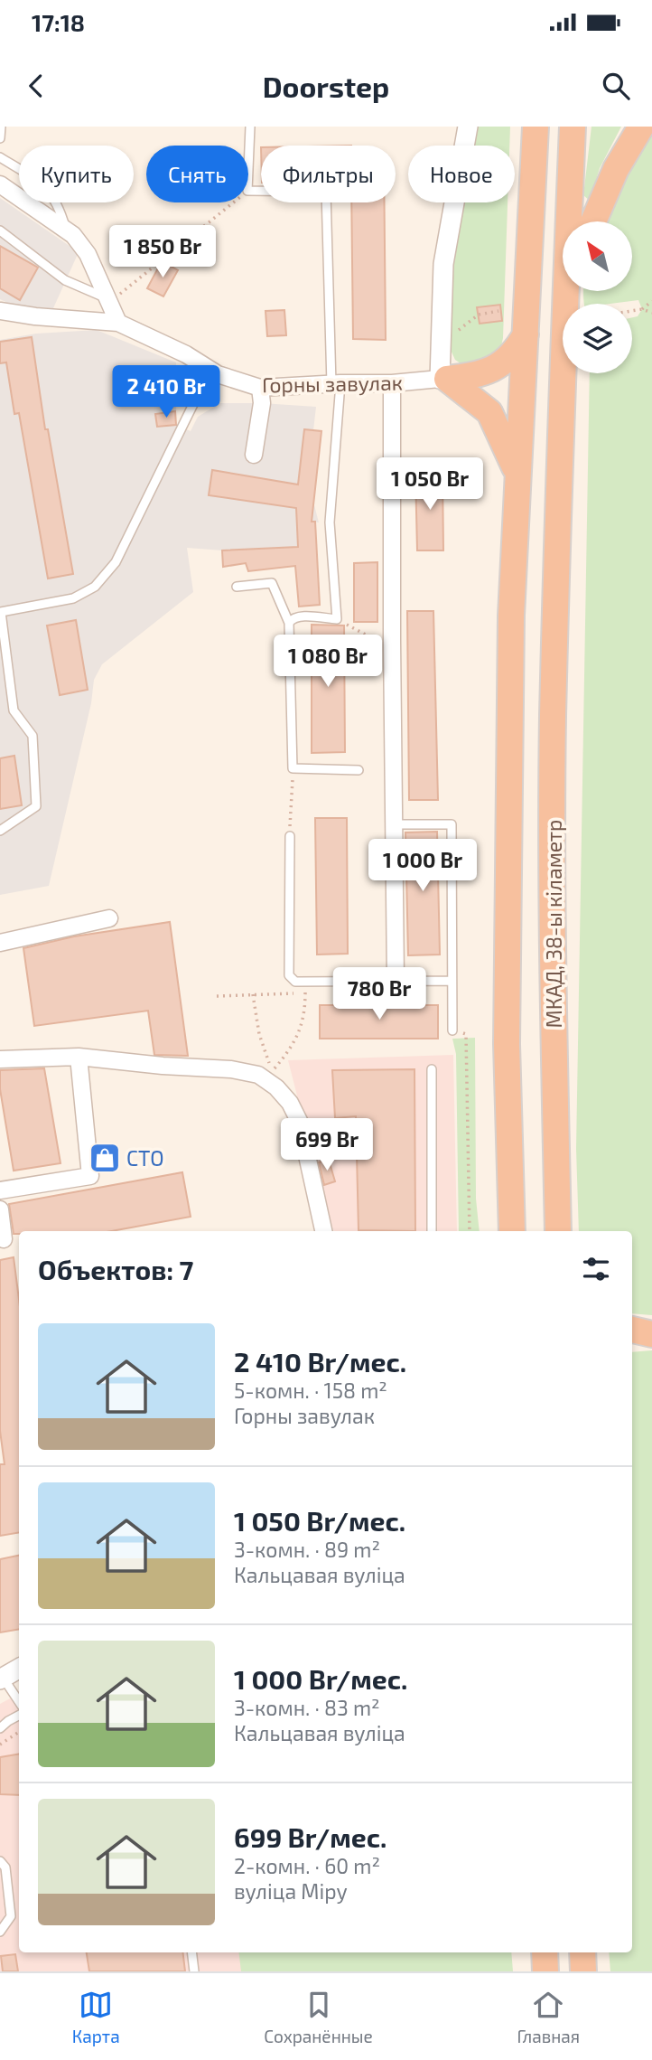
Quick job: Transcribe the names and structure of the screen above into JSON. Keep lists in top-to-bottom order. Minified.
{"streets":{"highway":["МКАД, 38-ы кіламетр"],"street":["Горны завулак"]},"places":{"shop":["СТО"]},"north":"top left","page":{"status":"17:18","header":"Doorstep","chip":["Купить","Снять","Фильтры","Новое"],"price":["1 850 Br","2 410 Br","1 050 Br","1 080 Br","1 000 Br","780 Br","699 Br"],"heading":"Объектов: 7","list":[{"name":"2 410 Br/мес.","note":"5-комн. · 158 m² · Горны завулак"},{"name":"1 050 Br/мес.","note":"3-комн. · 89 m² · Кальцавая вуліца"},{"name":"1 000 Br/мес.","note":"3-комн. · 83 m² · Кальцавая вуліца"},{"name":"699 Br/мес.","note":"2-комн. · 60 m² · вуліца Міру"}],"tabs":["Карта","Сохранённые","Главная"]}}
